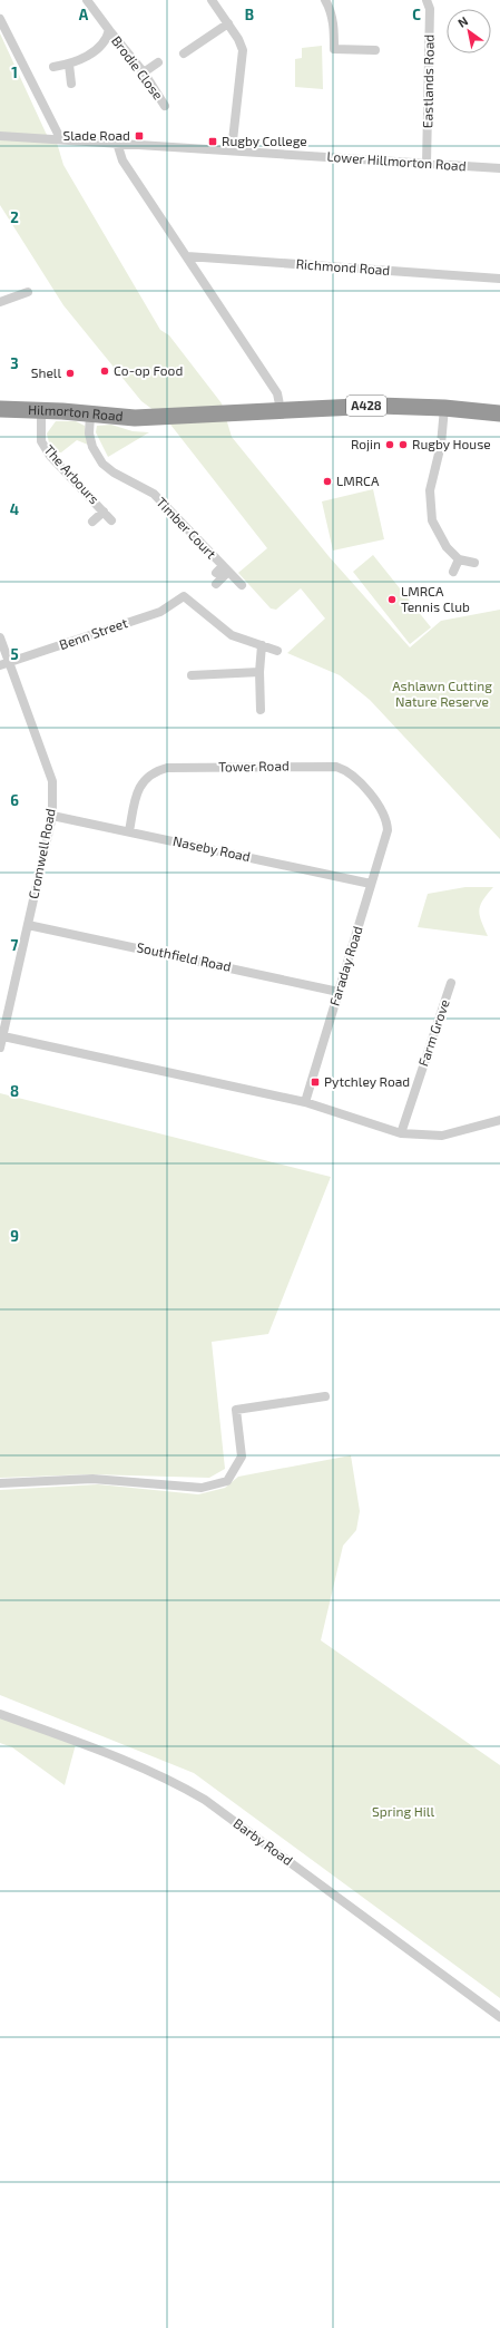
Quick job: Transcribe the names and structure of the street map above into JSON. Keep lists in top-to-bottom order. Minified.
{"streets":{"highway":["A428","Hilmorton Road"],"street":["Brodie Close","Eastlands Road","Lower Hillmorton Road","Richmond Road","The Arbours","Timber Court","Benn Street","Tower Road","Naseby Road","Cromwell Road","Southfield Road","Faraday Road","Farm Grove","Barby Road"]},"crossings":[["Eastlands Road","Lower Hillmorton Road"],["A428","Hilmorton Road"],["Hilmorton Road","The Arbours"],["Hilmorton Road","Timber Court"],["Benn Street","Cromwell Road"],["Tower Road","Naseby Road"],["Tower Road","Faraday Road"],["Naseby Road","Cromwell Road"],["Naseby Road","Faraday Road"],["Cromwell Road","Southfield Road"],["Southfield Road","Faraday Road"]],"parks":["Ashlawn Cutting Nature Reserve","Spring Hill"],"places":{"transit":["Slade Road","Rugby College","Pytchley Road"],"other":["Co-op Food","Shell","Rojin","Rugby House","LMRCA","LMRCA Tennis Club"]},"north":"top left","grid":{"columns":["A","B","C"],"rows":["1","2","3","4","5","6","7","8","9"]}}
